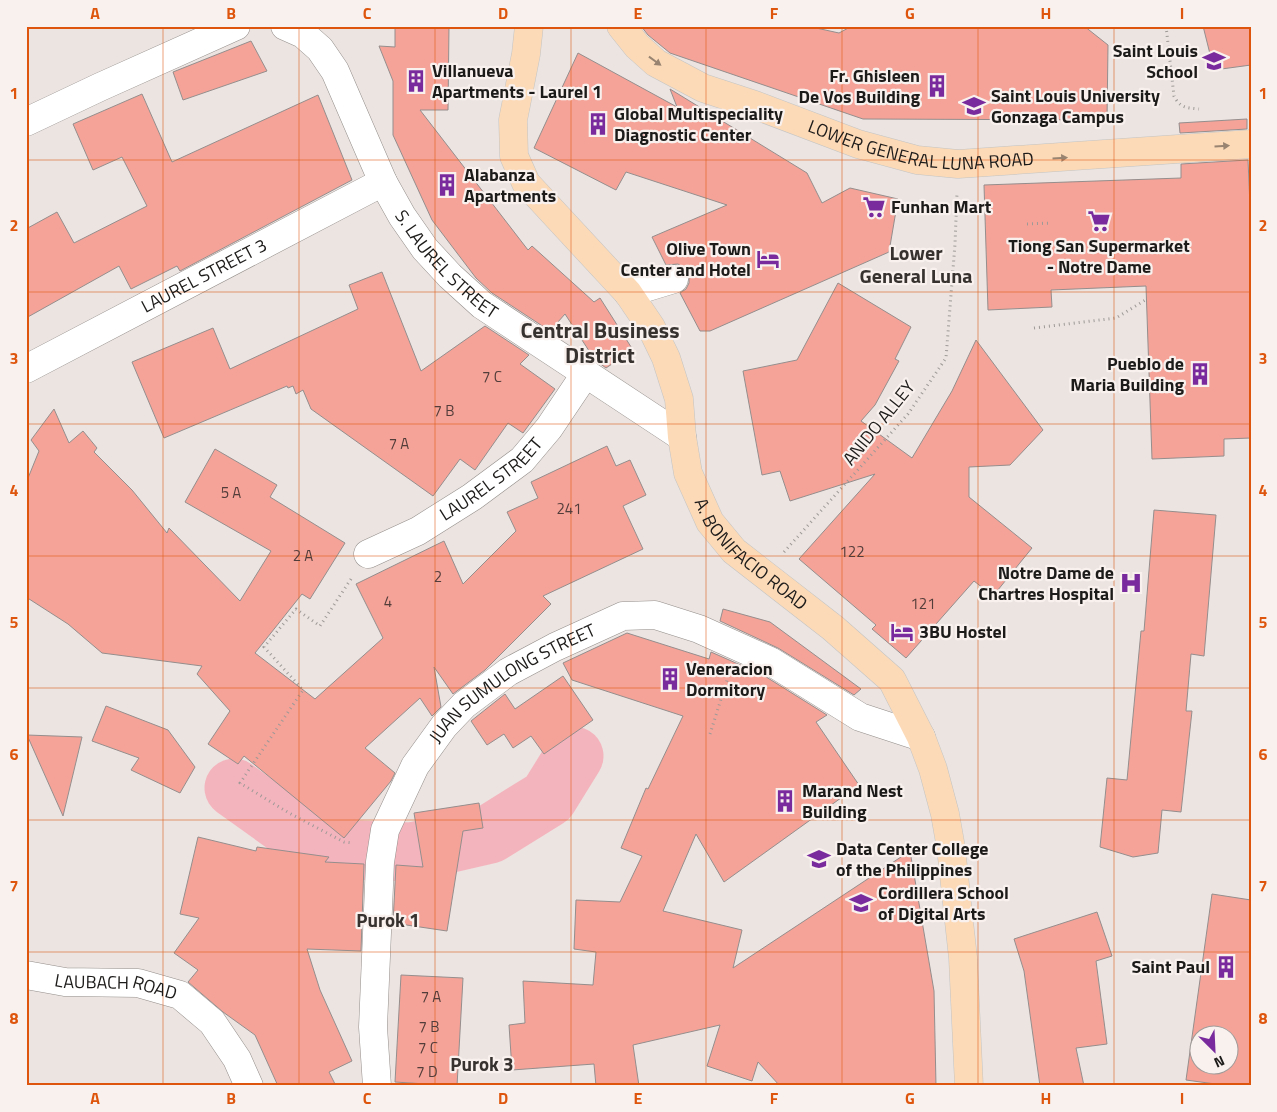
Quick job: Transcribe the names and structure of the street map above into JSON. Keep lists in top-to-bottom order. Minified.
{"streets":{"main road":["LOWER GENERAL LUNA ROAD","A. BONIFACIO ROAD"],"street":["S. LAUREL STREET","LAUREL STREET 3","LAUREL STREET","JUAN SUMULONG STREET","LAUBACH ROAD"],"path":["ANIDO ALLEY"]},"crossings":[["S. LAUREL STREET","LAUREL STREET 3"],["S. LAUREL STREET","LAUREL STREET"],["S. LAUREL STREET","A. BONIFACIO ROAD"],["A. BONIFACIO ROAD","JUAN SUMULONG STREET"]],"one_way":["LOWER GENERAL LUNA ROAD"],"districts":["Lower General Luna","Central Business District","Purok 1","Purok 3"],"places":{"school or university":["Saint Louis School","Saint Louis University Gonzaga Campus","Data Center College of the Philippines","Cordillera School of Digital Arts"],"building":["Villanueva Apartments - Laurel 1","Fr. Ghisleen De Vos Building","Global Multispeciality Diagnostic Center","Alabanza Apartments","Pueblo de Maria Building","Veneracion Dormitory","Marand Nest Building","Saint Paul"],"supermarket":["Funhan Mart","Tiong San Supermarket - Notre Dame"],"hotel":["Olive Town Center and Hotel","3BU Hostel"],"hospital":["Notre Dame de Chartres Hospital"]},"house_numbers":["7 C","7 B","7 A","5 A","241","122","2 A","2","4","121","7 A","7 B","7 C","7 D"],"north":"bottom right","grid":{"columns":["A","B","C","D","E","F","G","H","I"],"rows":["1","2","3","4","5","6","7","8"]}}
